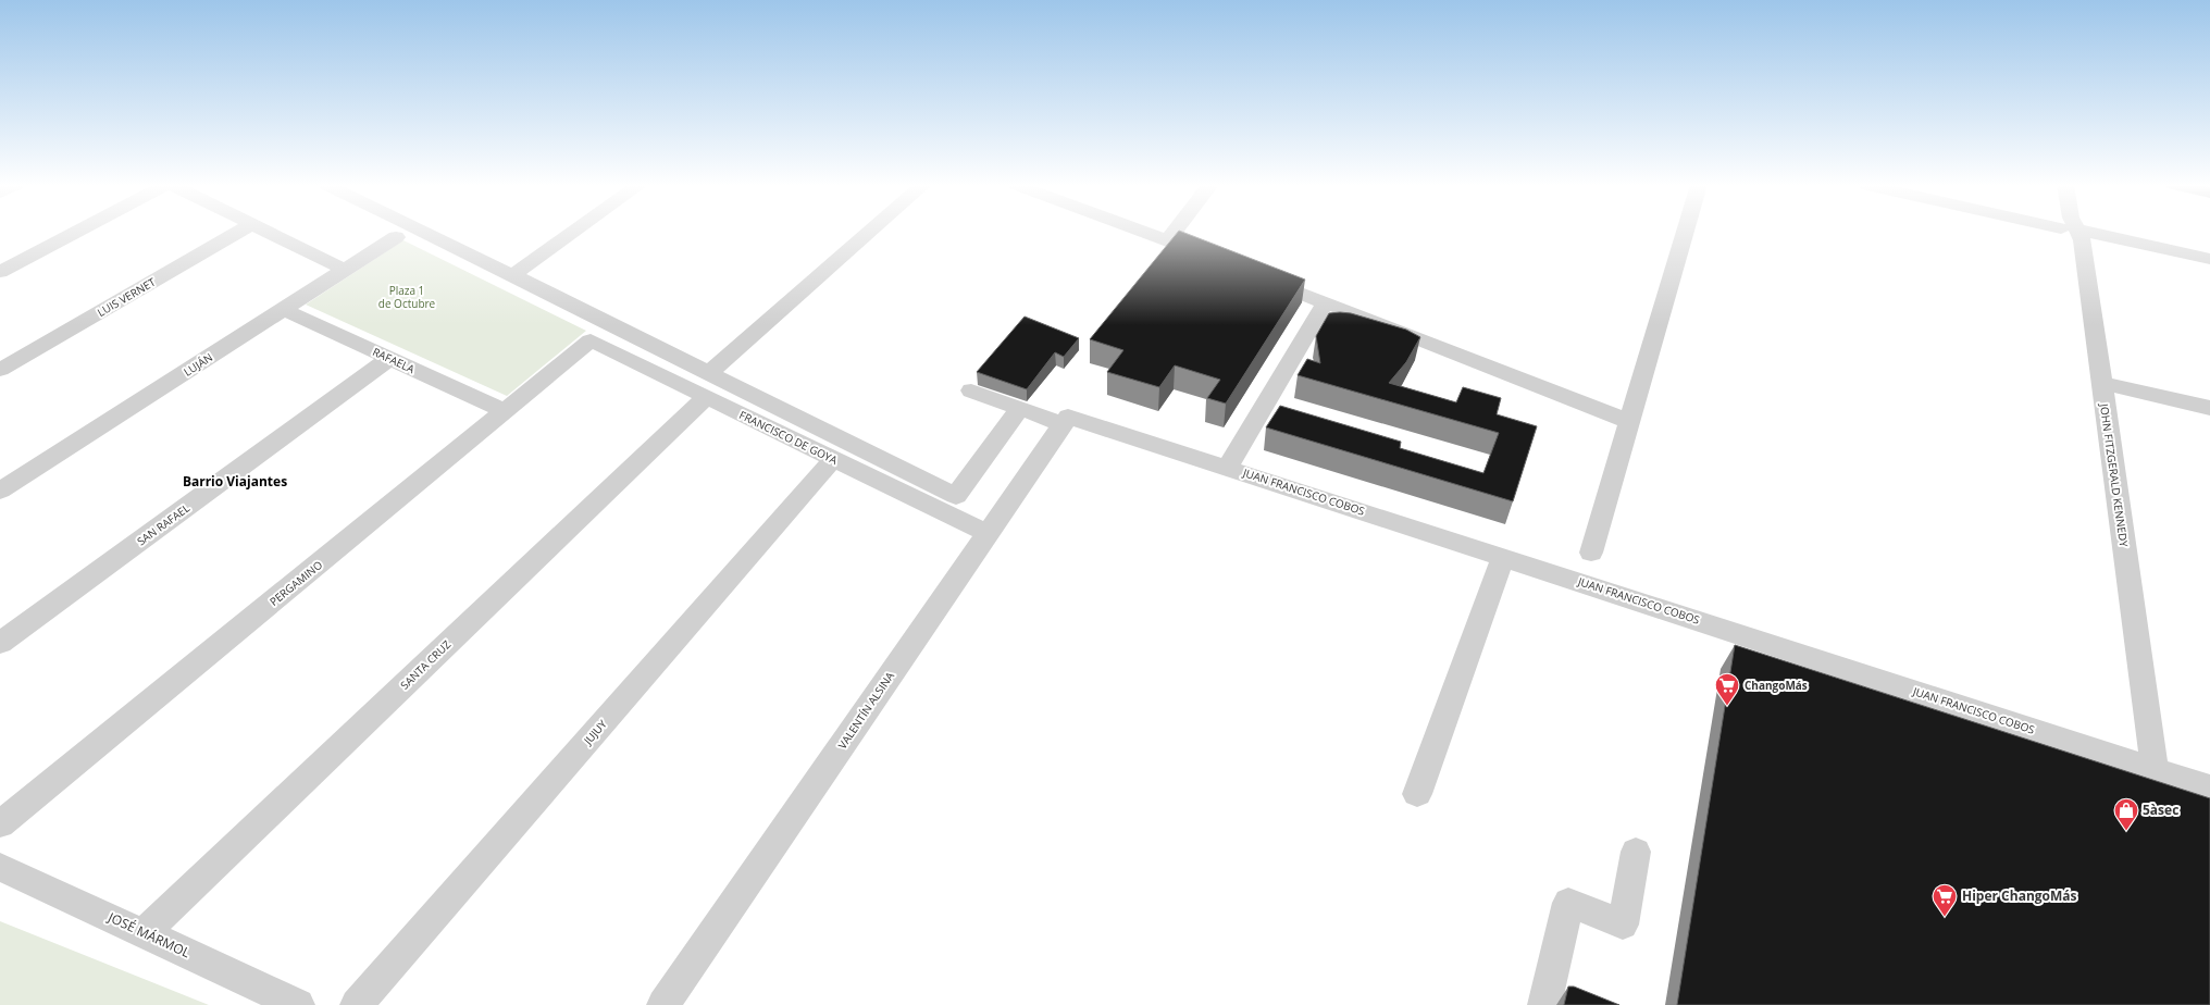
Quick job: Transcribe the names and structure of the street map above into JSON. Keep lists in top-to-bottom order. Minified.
{"streets":{"street":["LUIS VERNET","RAFAELA","LUJÁN","FRANCISCO DE GOYA","JOHN FITZGERALD KENNEDY","JUAN FRANCISCO COBOS","SAN RAFAEL","PERGAMINO","SANTA CRUZ","VALENTÍN ALSINA","JUJUY","JOSÉ MÁRMOL"]},"crossings":[["RAFAELA","LUJÁN"],["RAFAELA","SAN RAFAEL"],["RAFAELA","PERGAMINO"],["FRANCISCO DE GOYA","PERGAMINO"],["FRANCISCO DE GOYA","SANTA CRUZ"],["FRANCISCO DE GOYA","VALENTÍN ALSINA"],["FRANCISCO DE GOYA","JUJUY"],["JOHN FITZGERALD KENNEDY","JUAN FRANCISCO COBOS"],["JUAN FRANCISCO COBOS","VALENTÍN ALSINA"],["SANTA CRUZ","JOSÉ MÁRMOL"]],"districts":["Barrio Viajantes"],"parks":["Plaza 1 de Octubre"],"places":{"supermarket":["ChangoMás","Hiper ChangoMás"],"shop":["5àsec"]}}
